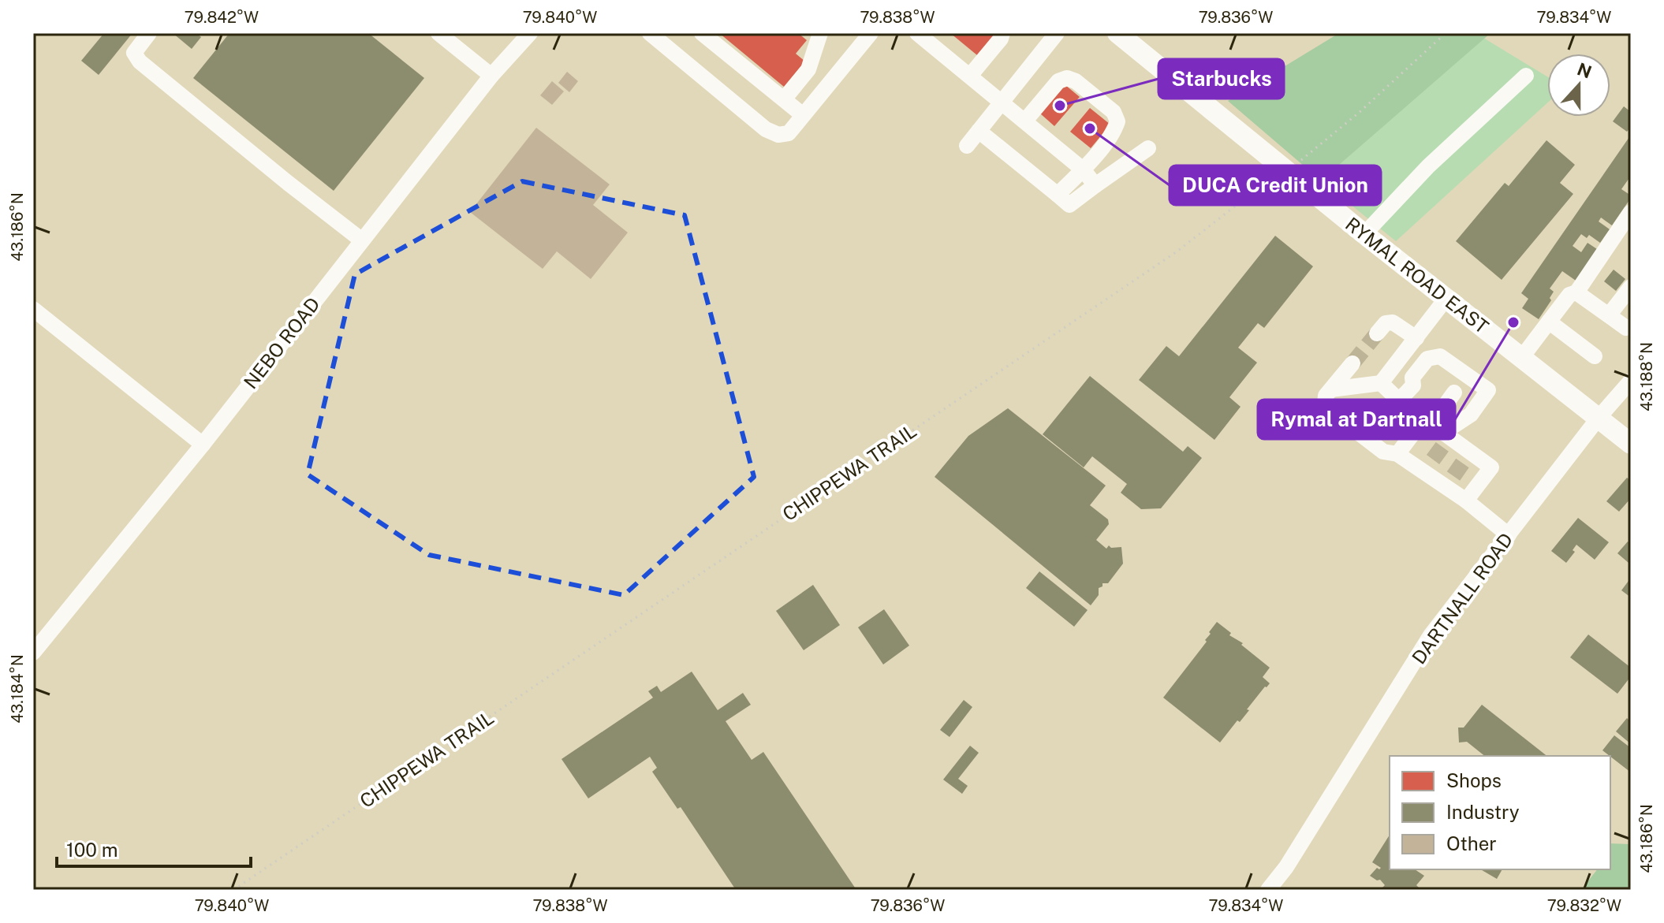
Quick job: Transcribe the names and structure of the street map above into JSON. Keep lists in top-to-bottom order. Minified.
{"streets":{"main road":["RYMAL ROAD EAST"],"street":["NEBO ROAD","DARTNALL ROAD"],"path":["CHIPPEWA TRAIL"]},"crossings":[["RYMAL ROAD EAST","CHIPPEWA TRAIL"],["RYMAL ROAD EAST","DARTNALL ROAD"]],"places":["Starbucks","DUCA Credit Union","Rymal at Dartnall"],"legend":["Shops","Industry","Other"],"scale_bar":"100 m","north":"top","coordinates":["79.842°W","79.840°W","79.838°W","79.836°W","79.834°W","43.186°N","43.188°N","43.184°N","79.832°W"]}
